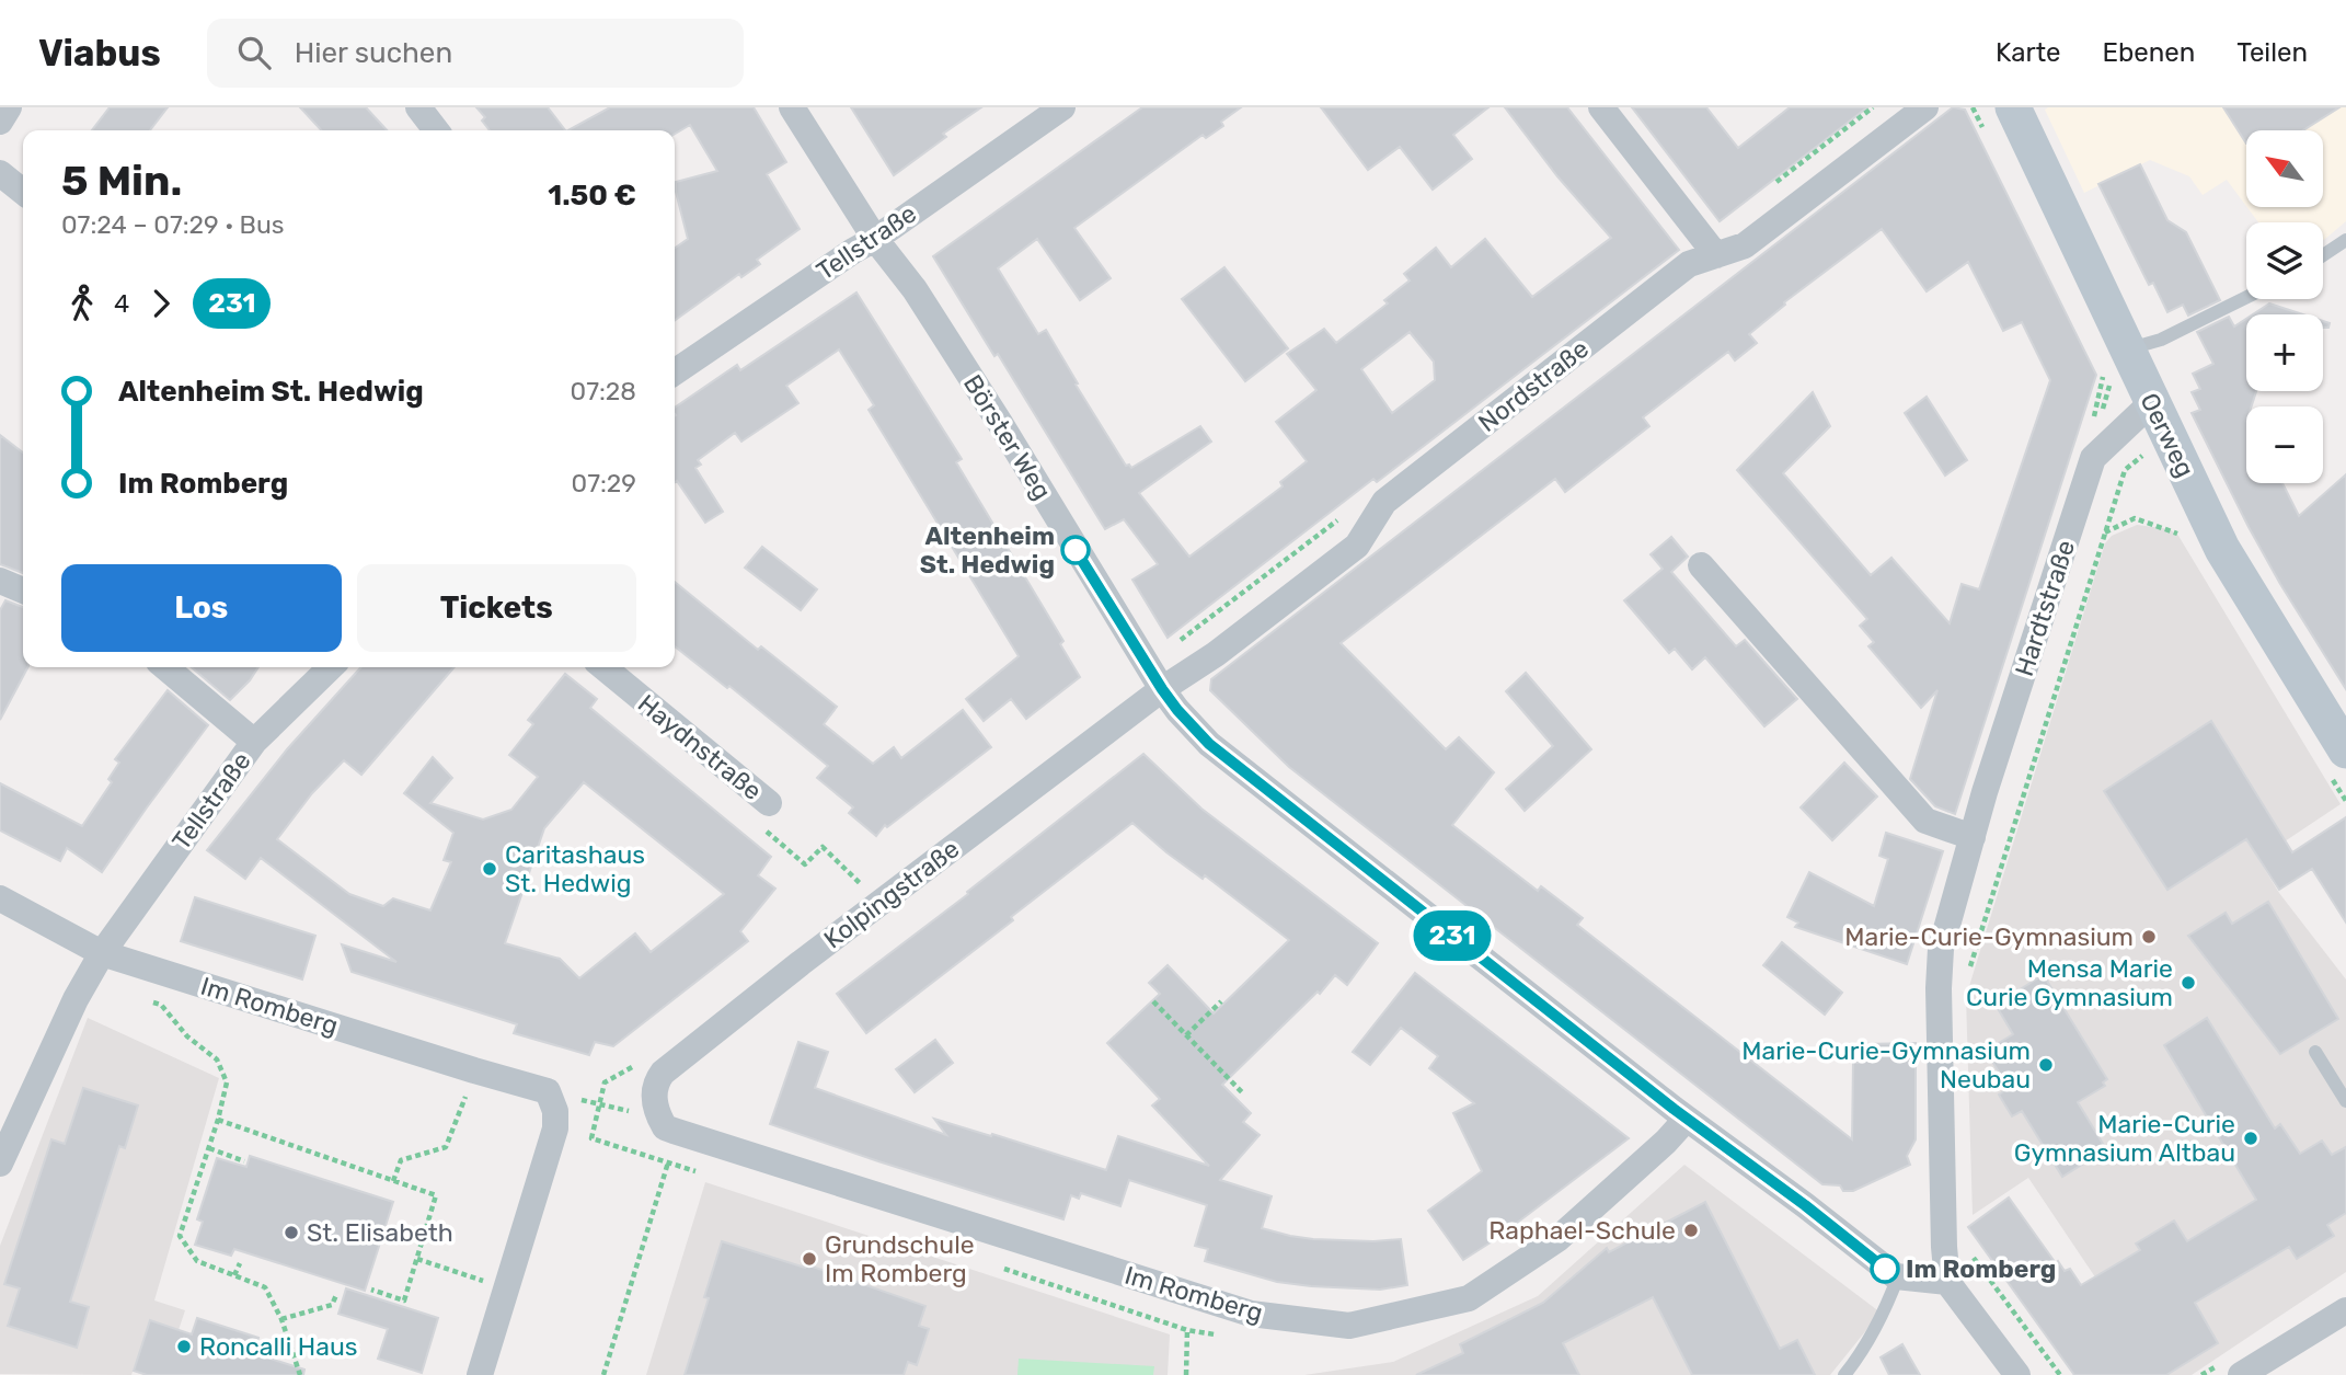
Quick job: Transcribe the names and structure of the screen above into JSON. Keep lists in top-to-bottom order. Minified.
{"streets":{"main road":["Oerweg"],"street":["Tellstraße","Nordstraße","Börster Weg","Hardtstraße","Haydnstraße","Kolpingstraße","Im Romberg"]},"crossings":[["Tellstraße","Börster Weg"],["Tellstraße","Im Romberg"],["Nordstraße","Börster Weg"],["Nordstraße","Kolpingstraße"],["Oerweg","Hardtstraße"],["Börster Weg","Kolpingstraße"],["Börster Weg","Im Romberg"],["Kolpingstraße","Im Romberg"]],"places":["Altenheim St. Hedwig","Caritashaus St. Hedwig","Marie-Curie-Gymnasium","Mensa Marie Curie Gymnasium","Marie-Curie-Gymnasium Neubau","Marie-Curie Gymnasium Altbau","Raphael-Schule","St. Elisabeth","Grundschule Im Romberg","Im Romberg","Roncalli Haus"],"lines":["bus line 231"],"north":"top left","page":{"header":"Viabus","search":"Hier suchen","nav":["Karte","Ebenen","Teilen"],"on_map":"231","map_buttons":["+","−"],"heading":["5 Min.","07:24 – 07:29 · Bus","1.50 €"],"legs":["4","231"],"list":[{"name":"Altenheim St. Hedwig","value":"07:28"},{"name":"Im Romberg","value":"07:29"}],"buttons":["Los","Tickets"]}}
